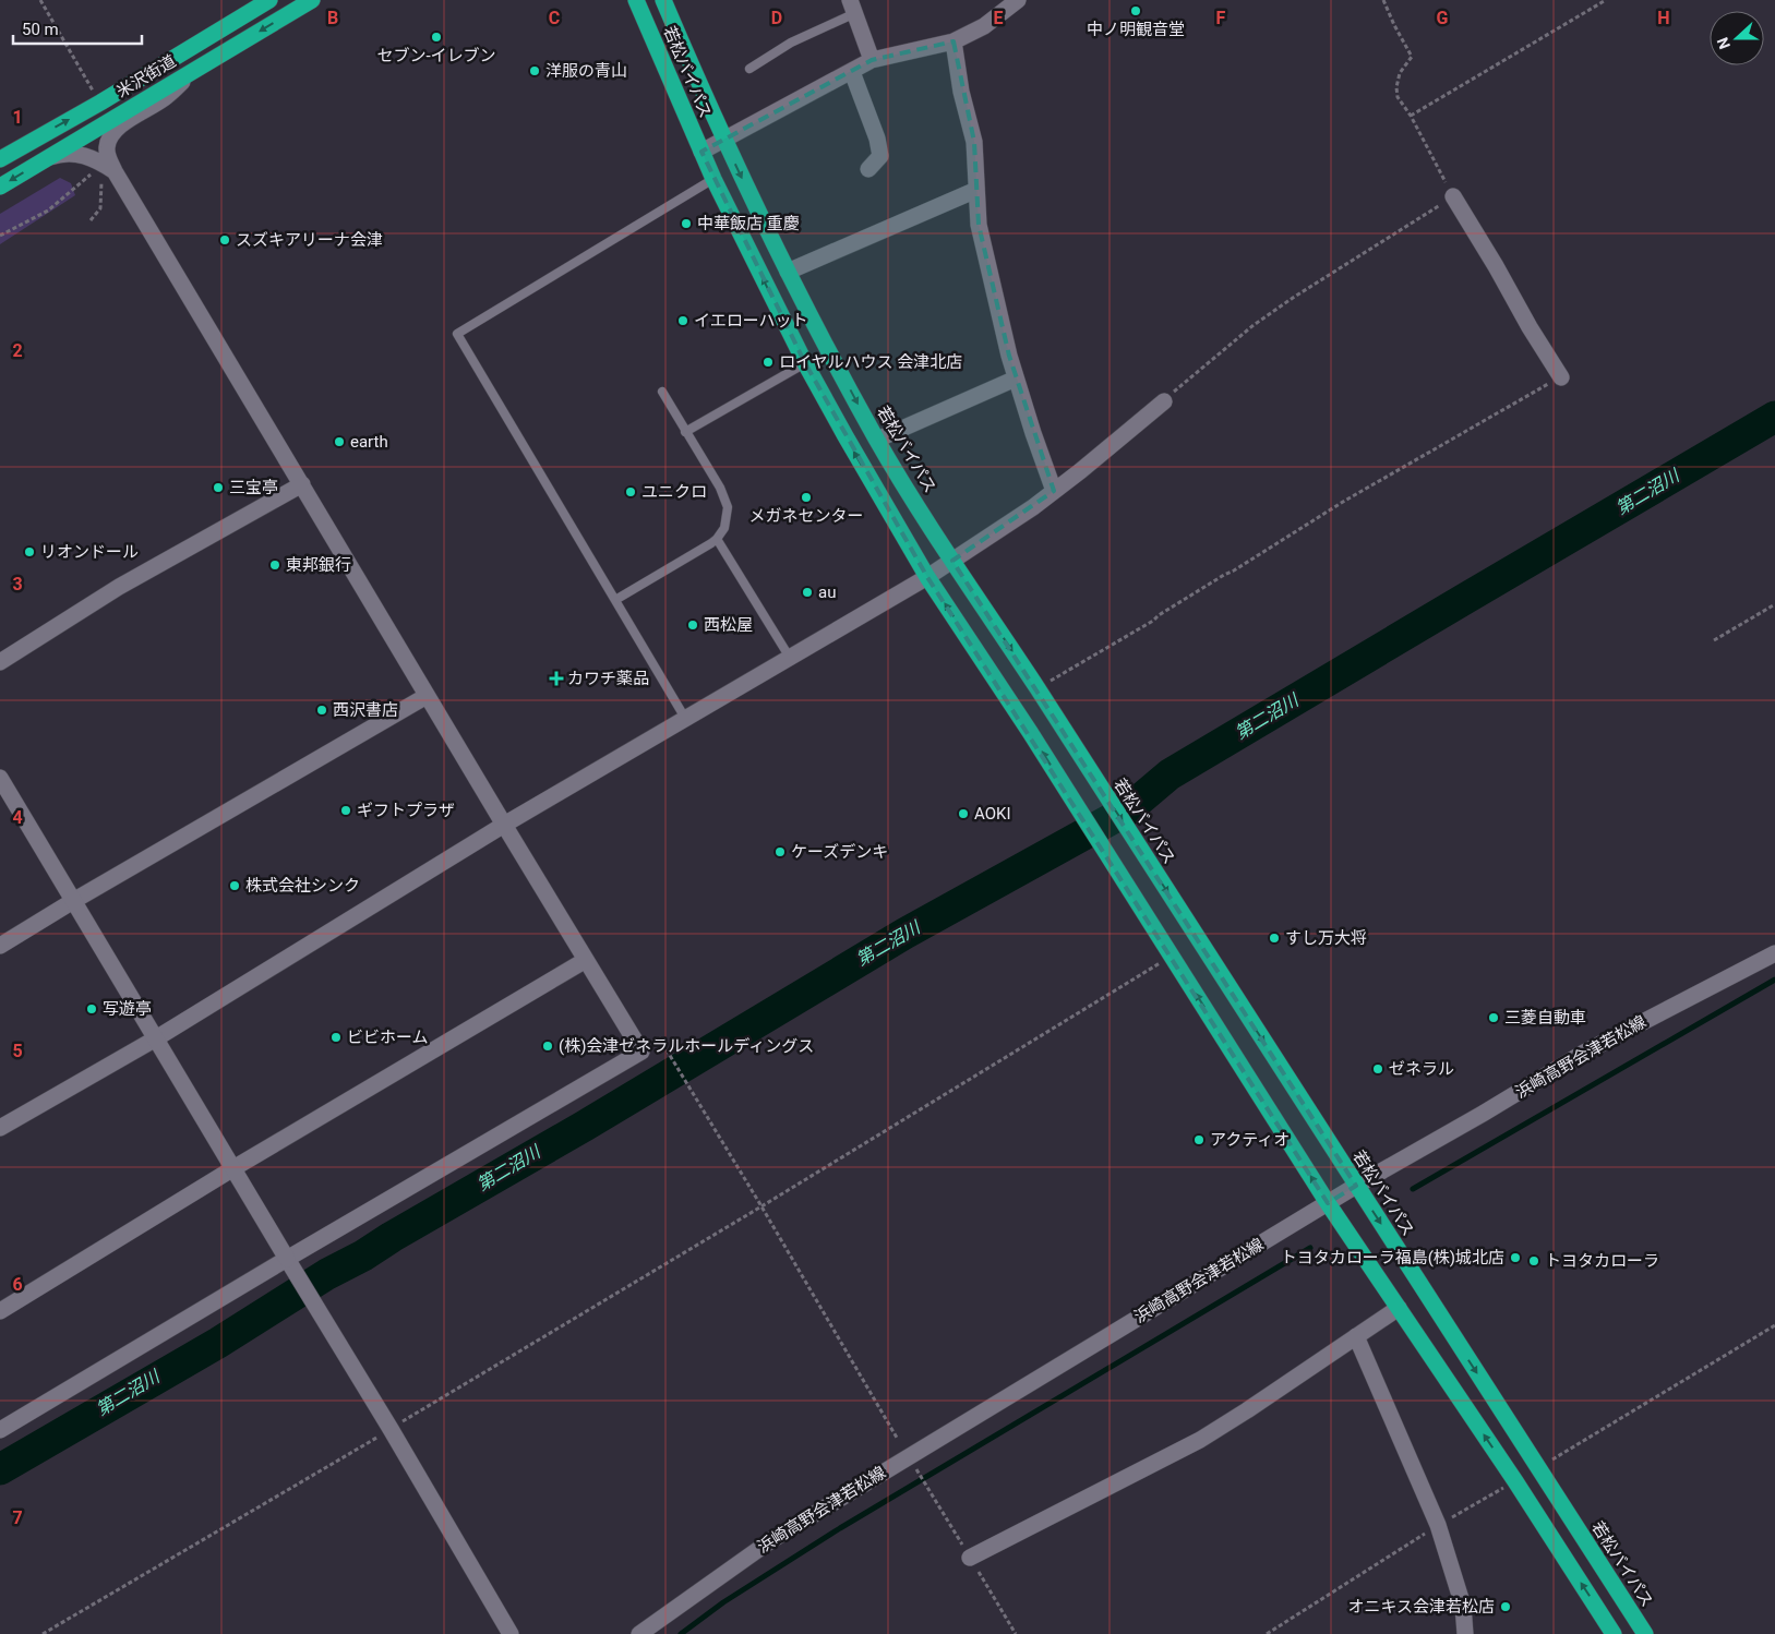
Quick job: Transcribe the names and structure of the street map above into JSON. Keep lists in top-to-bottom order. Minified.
{"streets":{"highway":["若松バイパス","米沢街道"],"street":["浜崎高野会津若松線"]},"crossings":[["若松バイパス","浜崎高野会津若松線"]],"water":["第二沼川"],"places":{"other":["中ノ明観音堂","セブン-イレブン","洋服の青山","中華飯店 重慶","スズキアリーナ会津","イエローハット","ロイヤルハウス 会津北店","earth","三宝亭","ユニクロ","メガネセンター","リオンドール","東邦銀行","au","西松屋","西沢書店","ギフトプラザ","AOKI","ケーズデンキ","株式会社シンク","すし万大将","写遊亭","三菱自動車","ビビホーム","(株)会津ゼネラルホールディングス","ゼネラル","アクティオ","トヨタカローラ福島(株)城北店","トヨタカローラ","オニキス会津若松店"],"health":["カワチ薬品"]},"scale_bar":"50 m","north":"left","grid":{"columns":["B","C","D","E","F","G","H"],"rows":["1","2","3","4","5","6","7"]}}
